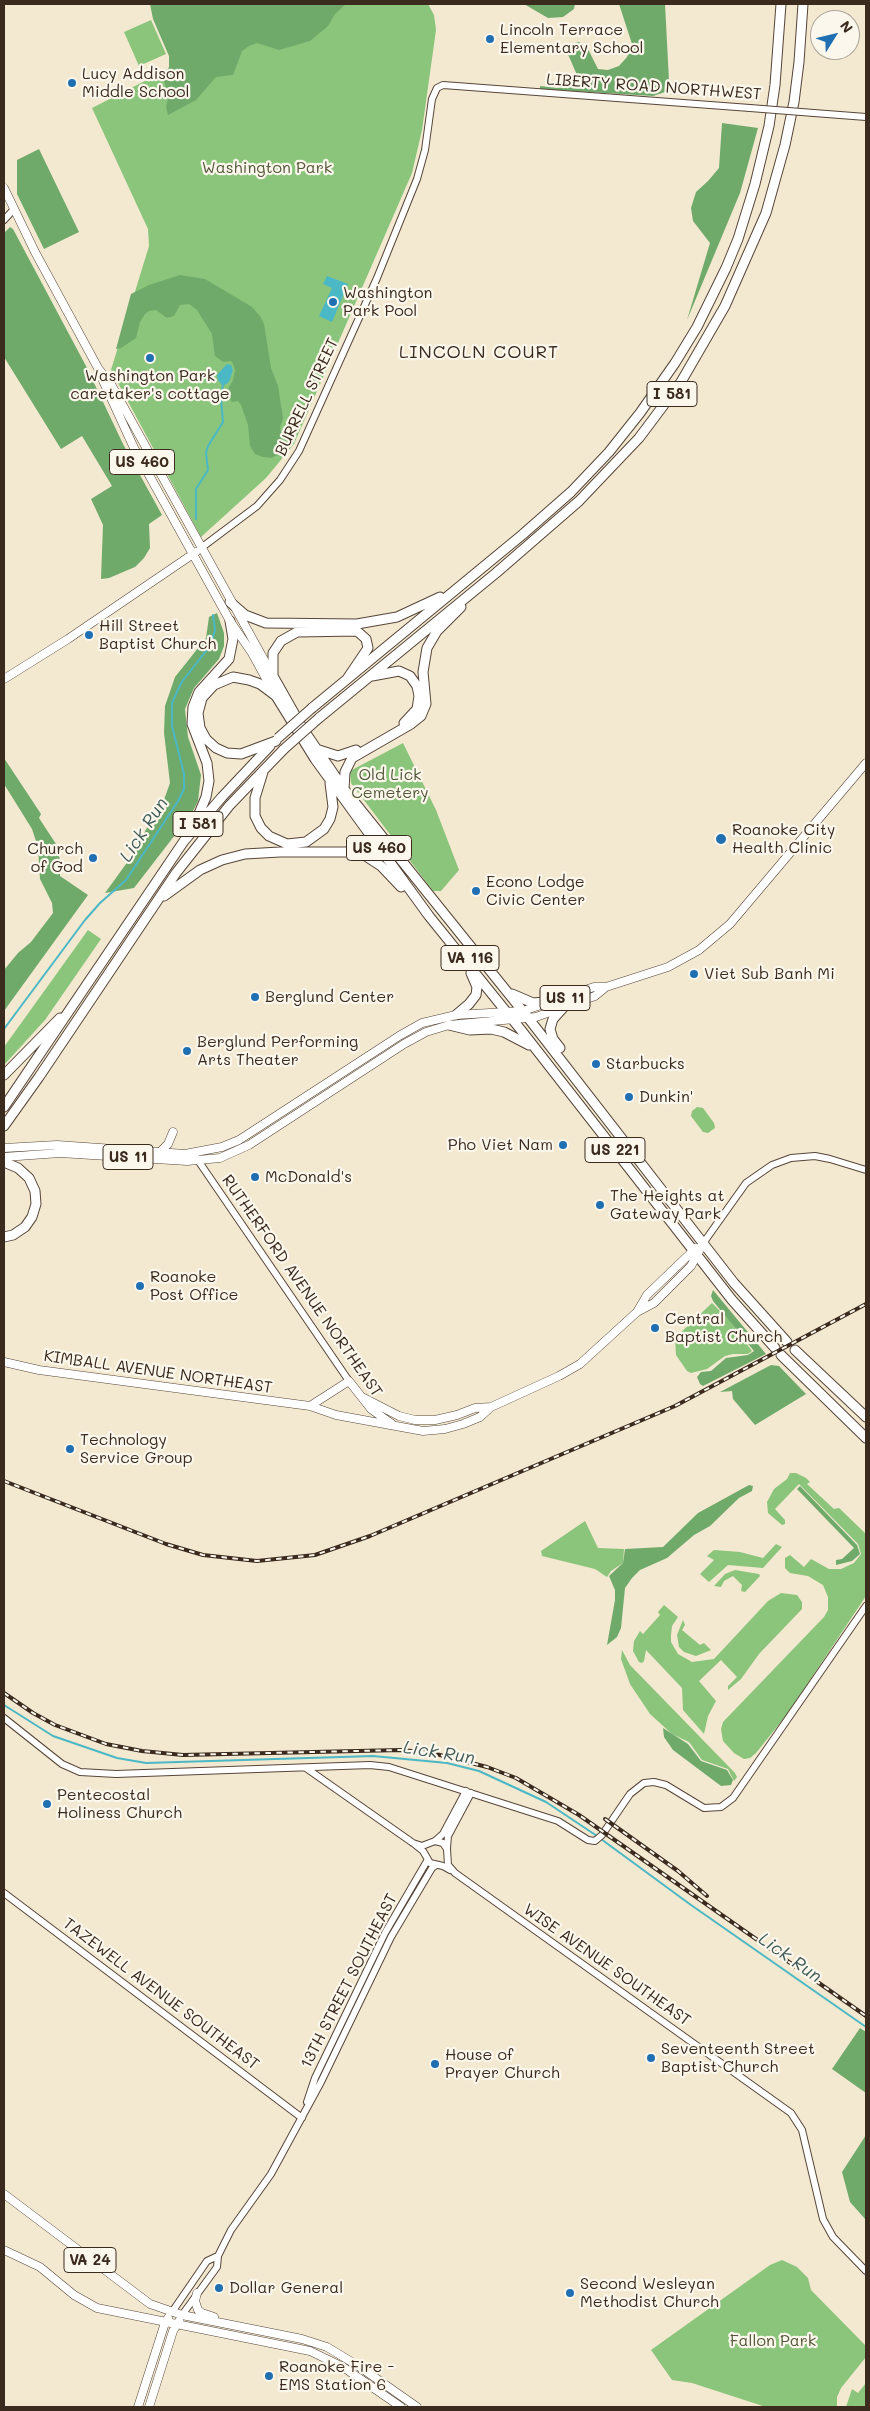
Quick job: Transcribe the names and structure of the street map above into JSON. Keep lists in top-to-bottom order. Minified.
{"streets":{"highway":["I 581","US 460","VA 116","US 221"],"main road":["US 11","RUTHERFORD AVENUE NORTHEAST","KIMBALL AVENUE NORTHEAST","13TH STREET SOUTHEAST","VA 24"],"street":["LIBERTY ROAD NORTHWEST","BURRELL STREET","WISE AVENUE SOUTHEAST","TAZEWELL AVENUE SOUTHEAST"]},"crossings":[["LIBERTY ROAD NORTHWEST","BURRELL STREET"],["BURRELL STREET","US 460"],["US 460","VA 116"],["US 460","US 11"],["US 460","US 221"],["VA 116","US 11"],["VA 116","US 221"],["US 11","US 221"],["US 11","RUTHERFORD AVENUE NORTHEAST"],["US 221","KIMBALL AVENUE NORTHEAST"],["RUTHERFORD AVENUE NORTHEAST","KIMBALL AVENUE NORTHEAST"],["WISE AVENUE SOUTHEAST","13TH STREET SOUTHEAST"],["13TH STREET SOUTHEAST","TAZEWELL AVENUE SOUTHEAST"],["13TH STREET SOUTHEAST","VA 24"]],"districts":["LINCOLN COURT"],"water":["Lick Run"],"parks":["Washington Park","Old Lick Cemetery","Fallon Park"],"places":["Lincoln Terrace Elementary School","Lucy Addison Middle School","Washington Park Pool","Washington Park caretaker's cottage","Hill Street Baptist Church","Roanoke City Health Clinic","Church of God","Econo Lodge Civic Center","Viet Sub Banh Mi","Berglund Center","Berglund Performing Arts Theater","Starbucks","Dunkin'","Pho Viet Nam","McDonald's","The Heights at Gateway Park","Roanoke Post Office","Central Baptist Church","Technology Service Group","Pentecostal Holiness Church","Seventeenth Street Baptist Church","House of Prayer Church","Dollar General","Second Wesleyan Methodist Church","Roanoke Fire - EMS Station 6"],"north":"top right"}
